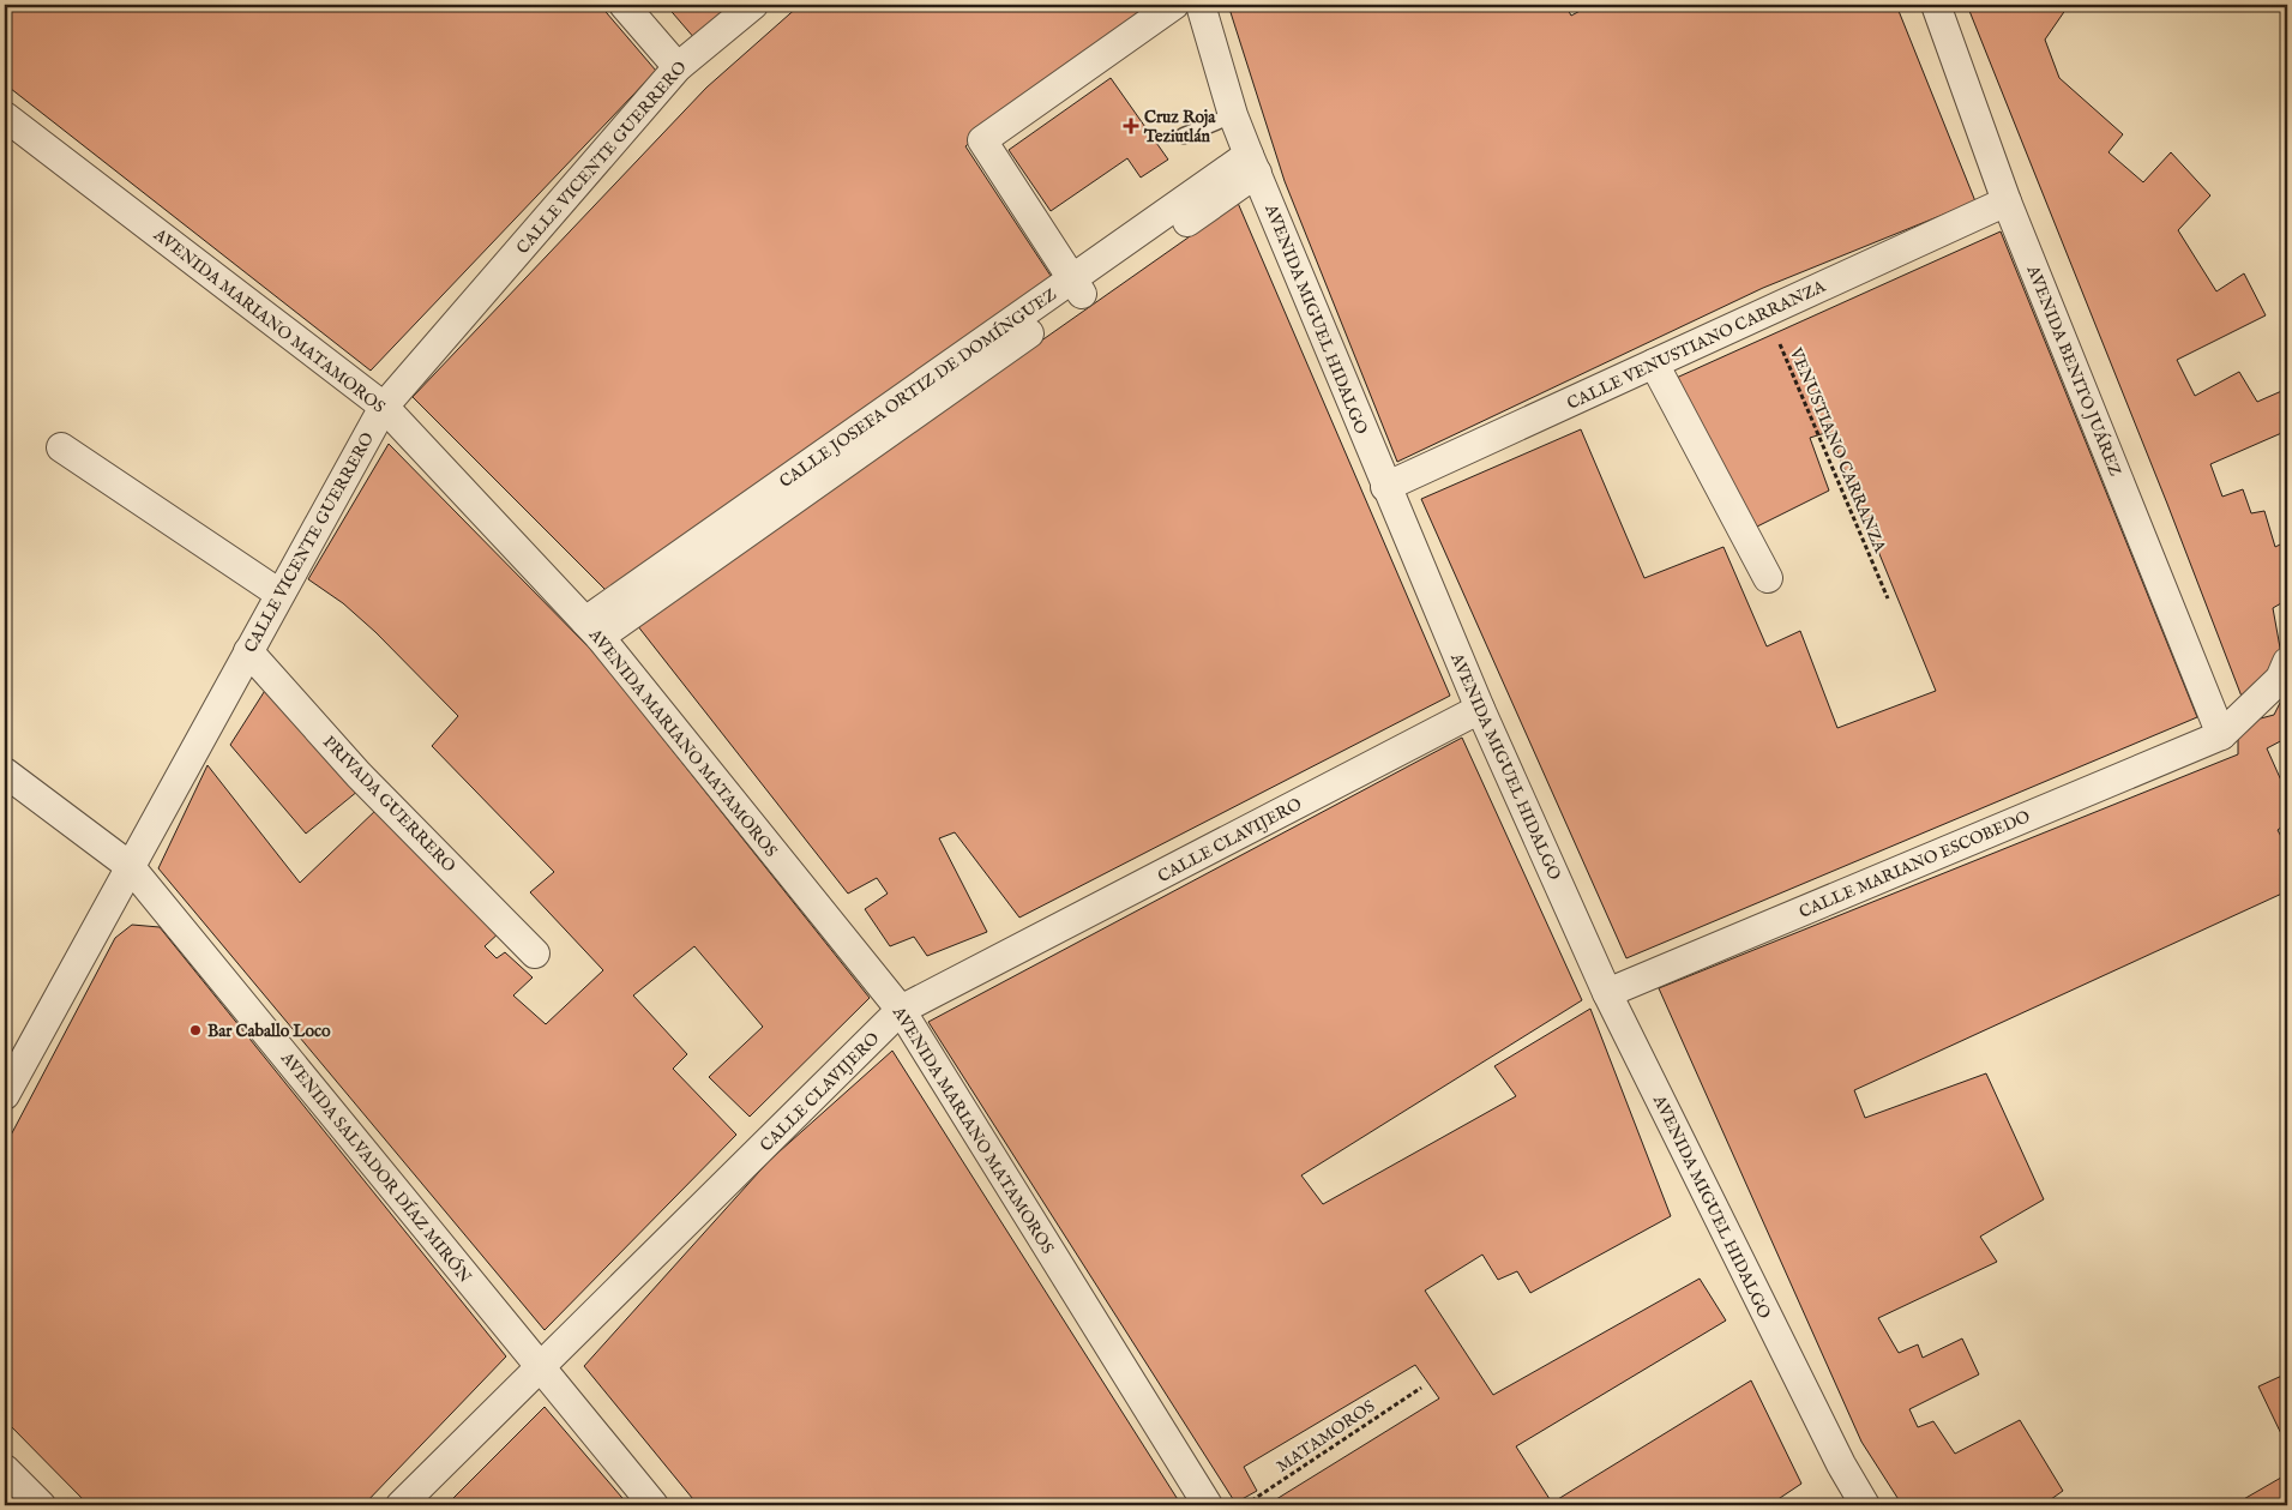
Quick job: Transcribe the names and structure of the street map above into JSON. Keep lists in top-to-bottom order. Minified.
{"streets":{"street":["CALLE VICENTE GUERRERO","AVENIDA MIGUEL HIDALGO","AVENIDA MARIANO MATAMOROS","CALLE VENUSTIANO CARRANZA","AVENIDA BENITO JUÁREZ","CALLE JOSEFA ORTIZ DE DOMÍNGUEZ","PRIVADA GUERRERO","CALLE CLAVIJERO","CALLE MARIANO ESCOBEDO","AVENIDA SALVADOR DÍAZ MIRÓN"],"path":["VENUSTIANO CARRANZA","MATAMOROS"]},"crossings":[["CALLE VICENTE GUERRERO","AVENIDA MARIANO MATAMOROS"],["CALLE VICENTE GUERRERO","PRIVADA GUERRERO"],["CALLE VICENTE GUERRERO","AVENIDA SALVADOR DÍAZ MIRÓN"],["AVENIDA MIGUEL HIDALGO","CALLE VENUSTIANO CARRANZA"],["AVENIDA MIGUEL HIDALGO","CALLE JOSEFA ORTIZ DE DOMÍNGUEZ"],["AVENIDA MIGUEL HIDALGO","CALLE CLAVIJERO"],["AVENIDA MIGUEL HIDALGO","CALLE MARIANO ESCOBEDO"],["AVENIDA MARIANO MATAMOROS","CALLE JOSEFA ORTIZ DE DOMÍNGUEZ"],["AVENIDA MARIANO MATAMOROS","CALLE CLAVIJERO"],["CALLE VENUSTIANO CARRANZA","AVENIDA BENITO JUÁREZ"],["CALLE VENUSTIANO CARRANZA","VENUSTIANO CARRANZA"],["AVENIDA BENITO JUÁREZ","CALLE MARIANO ESCOBEDO"],["CALLE CLAVIJERO","AVENIDA SALVADOR DÍAZ MIRÓN"]],"places":{"health":["Cruz Roja Teziutlán"],"other":["Bar Caballo Loco"]}}
